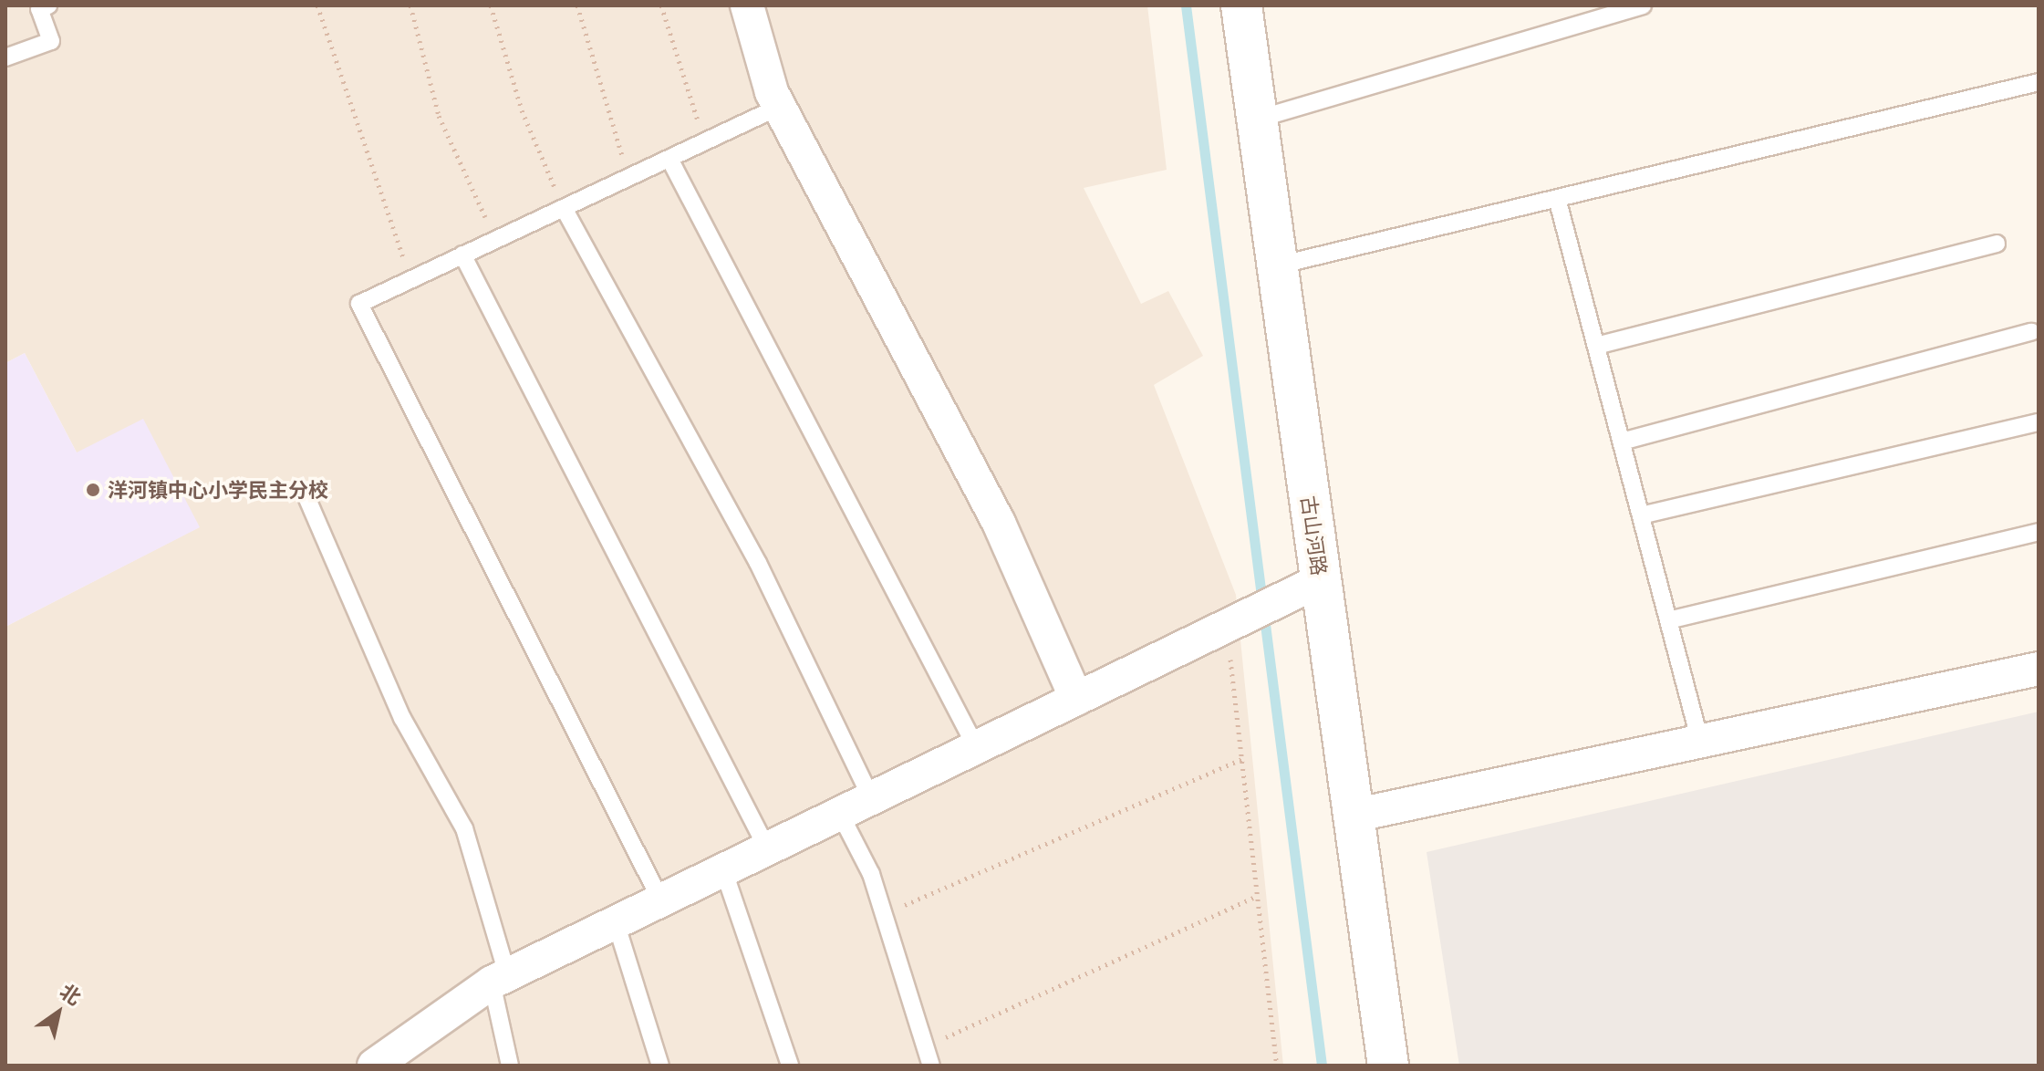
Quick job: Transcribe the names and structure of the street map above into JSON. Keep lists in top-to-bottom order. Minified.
{"streets":{"street":["古山河路"]},"places":["洋河镇中心小学民主分校"],"north":"top right"}
